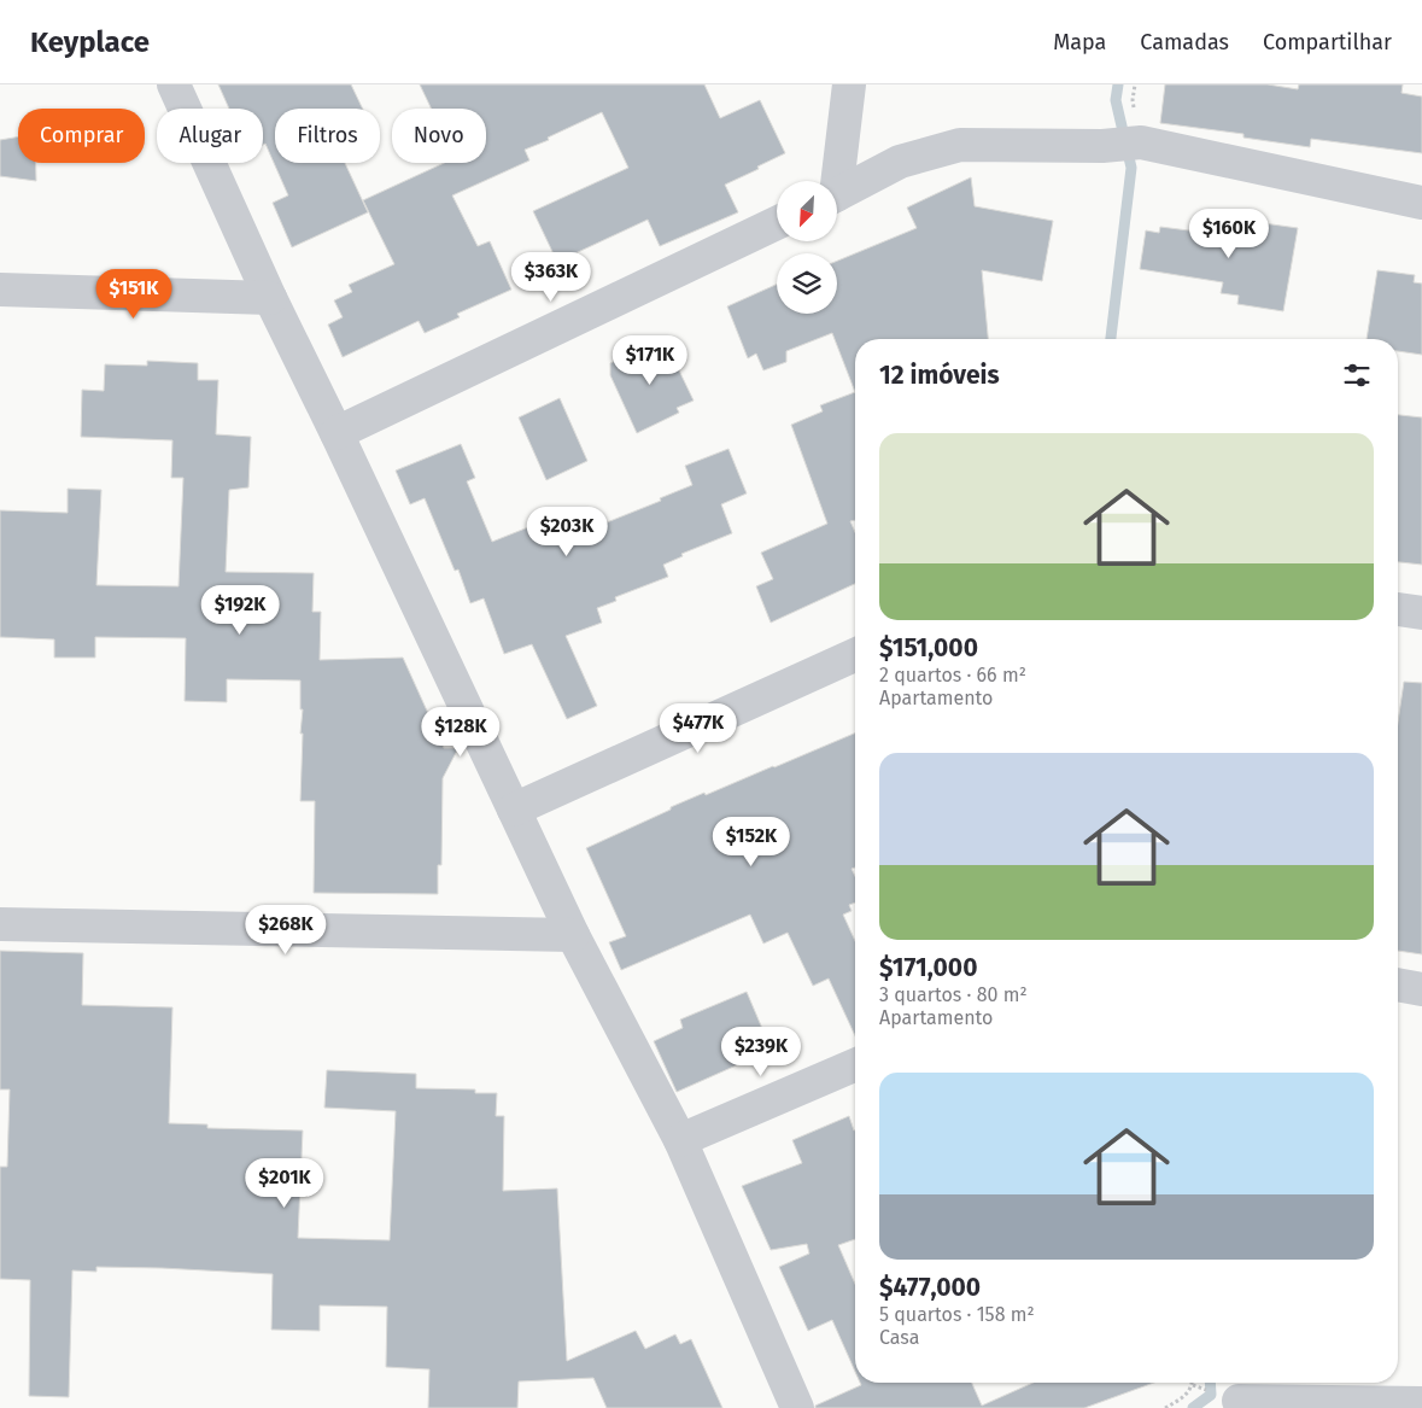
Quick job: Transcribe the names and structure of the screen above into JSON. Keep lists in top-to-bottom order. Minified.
{"north":"bottom left","page":{"header":"Keyplace","nav":["Mapa","Camadas","Compartilhar"],"chip":["Comprar","Alugar","Filtros","Novo"],"price":["$160K","$363K","$151K","$171K","$203K","$192K","$477K","$128K","$152K","$268K","$239K","$201K"],"heading":"12 imóveis","list":[{"name":"$151,000","note":"2 quartos · 66 m² · Apartamento"},{"name":"$171,000","note":"3 quartos · 80 m² · Apartamento"},{"name":"$477,000","note":"5 quartos · 158 m² · Casa"}]}}
